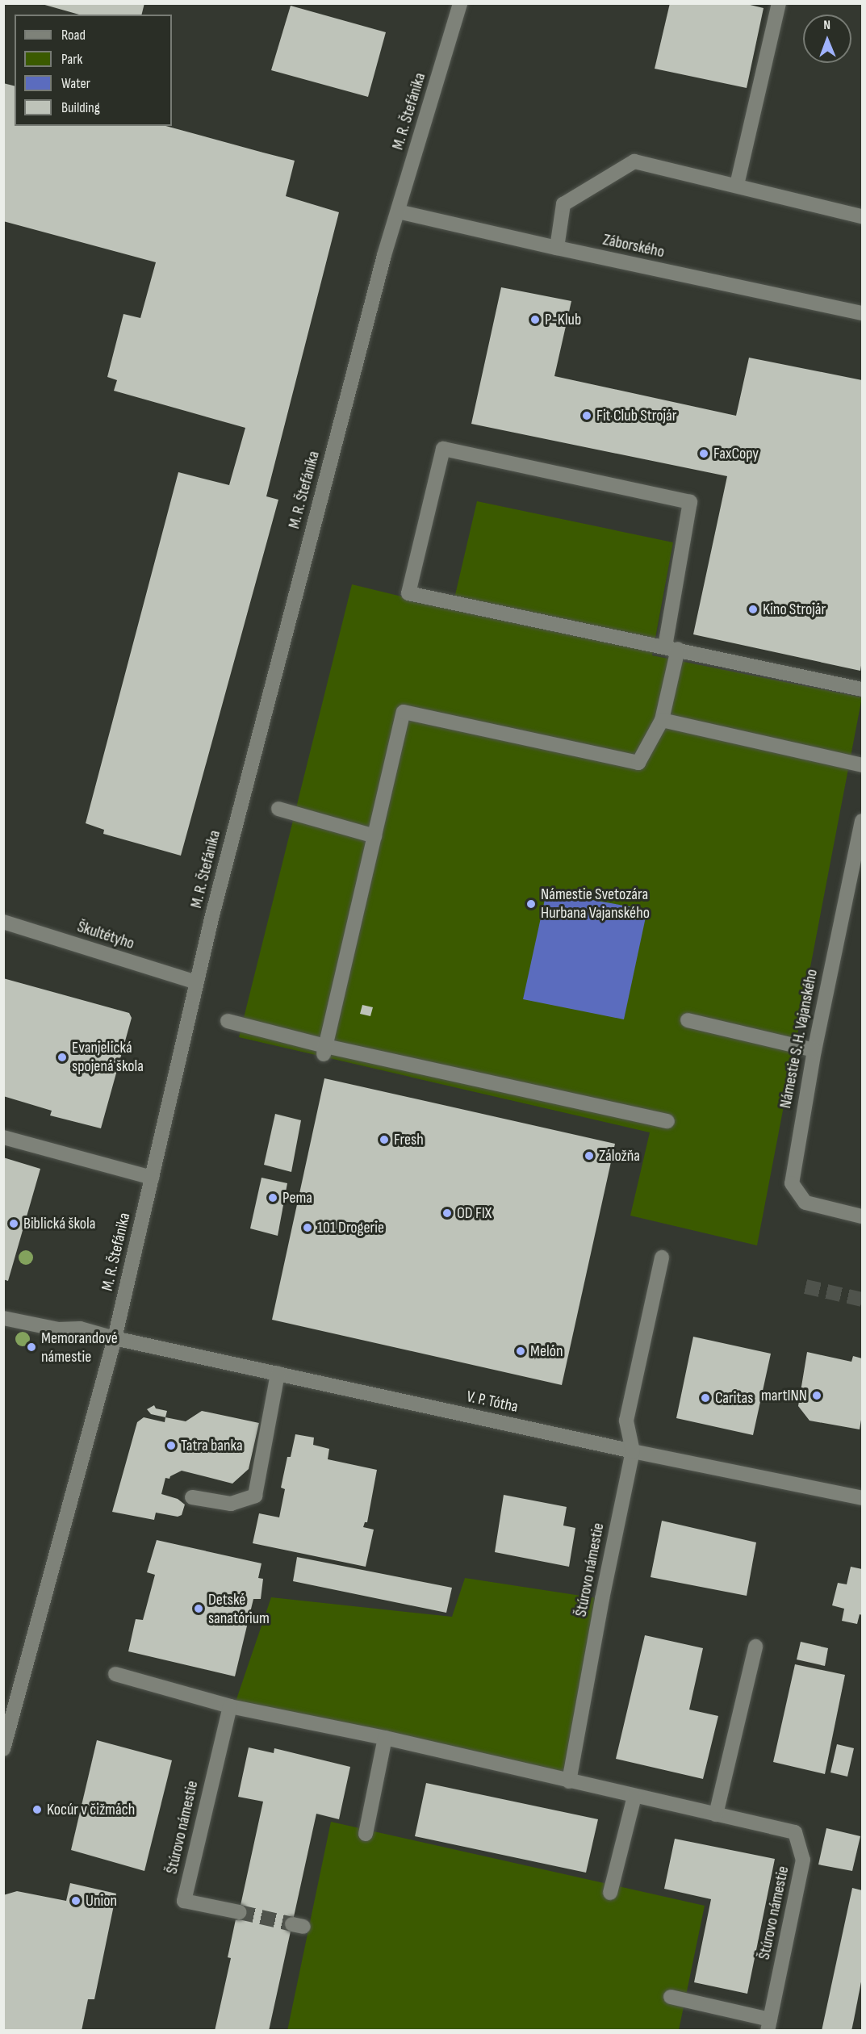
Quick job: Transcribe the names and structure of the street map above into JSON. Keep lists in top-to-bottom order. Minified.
{"streets":{"street":["M. R. Štefánika","Záborského","Škultétyho","Námestie S. H. Vajanského","V. P. Tótha","Štúrovo námestie"]},"crossings":[["M. R. Štefánika","Záborského"],["M. R. Štefánika","Škultétyho"],["M. R. Štefánika","V. P. Tótha"],["V. P. Tótha","Štúrovo námestie"]],"places":["P-Klub","Fit Club Strojár","FaxCopy","Kino Strojár","Námestie Svetozára Hurbana Vajanského","Evanjelická spojená škola","Fresh","Záložňa","Pema","OD FIX","Biblická škola","101 Drogerie","Memorandové námestie","Melón","martINN","Caritas","Tatra banka","Detské sanatórium","Kocúr v čižmách","Union"],"legend":["Road","Park","Water","Building"],"north":"top"}
